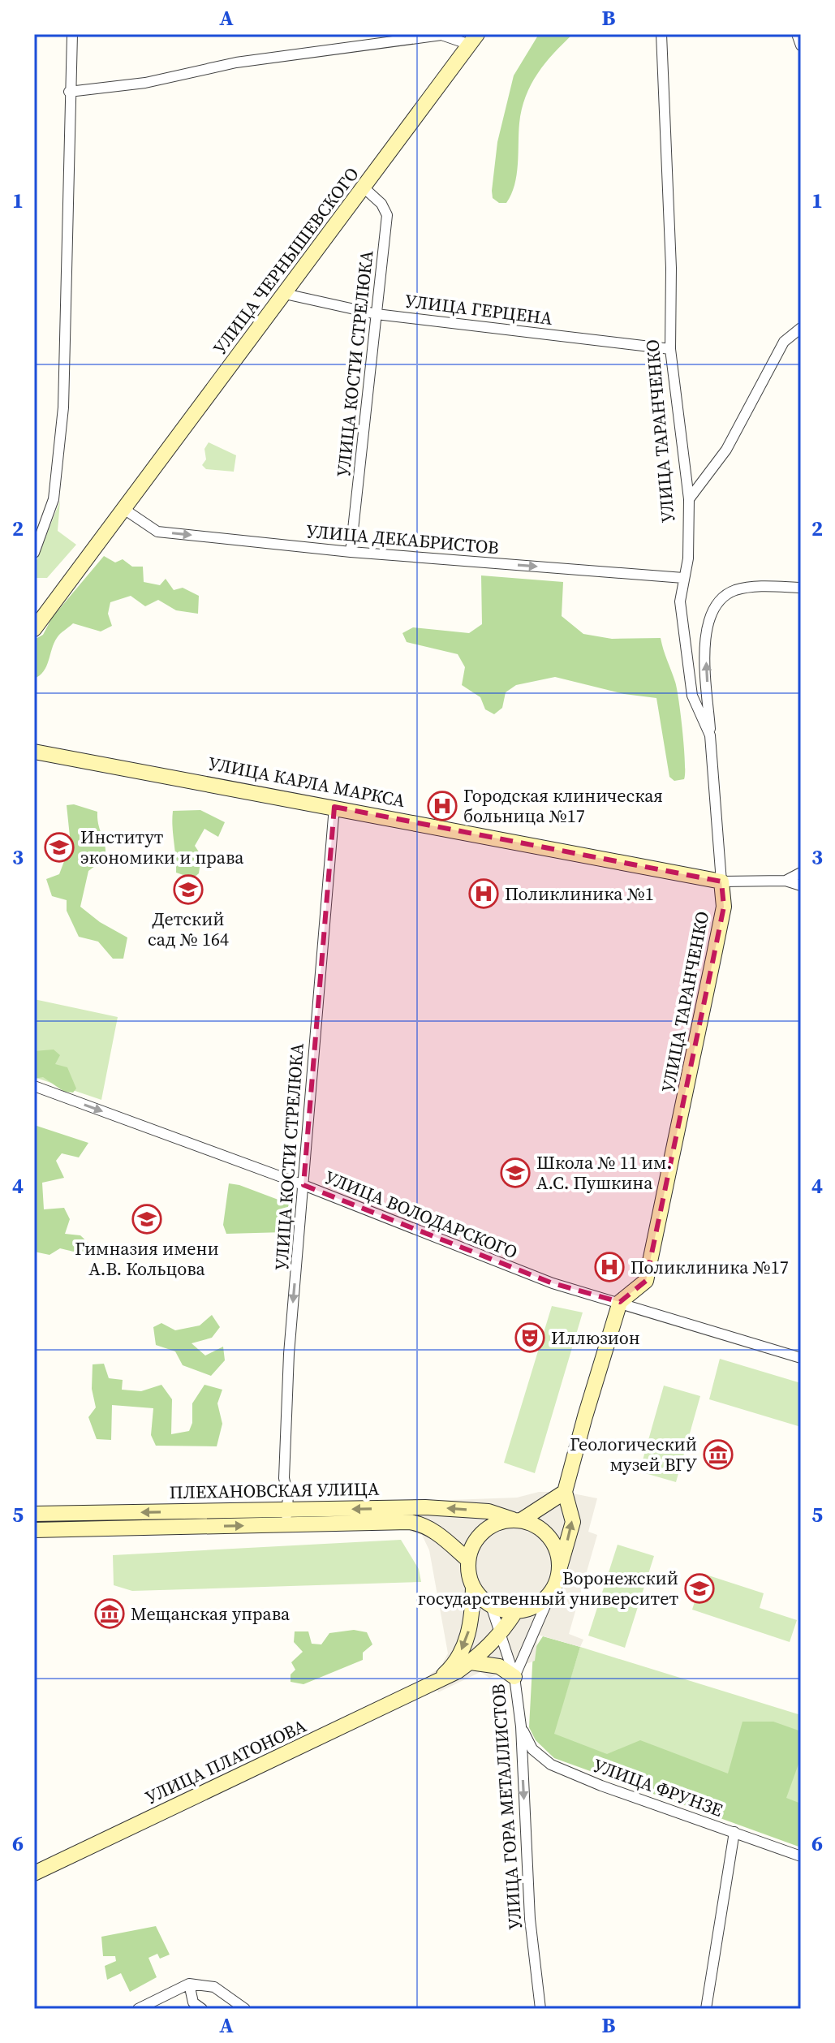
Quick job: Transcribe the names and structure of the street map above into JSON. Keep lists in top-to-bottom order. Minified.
{"streets":{"street":["УЛИЦА ЧЕРНЫШЕВСКОГО","УЛИЦА ГЕРЦЕНА","УЛИЦА КОСТИ СТРЕЛЮКА","УЛИЦА ТАРАНЧЕНКО","УЛИЦА ДЕКАБРИСТОВ","УЛИЦА КАРЛА МАРКСА","УЛИЦА ВОЛОДАРСКОГО","ПЛЕХАНОВСКАЯ УЛИЦА","УЛИЦА ПЛАТОНОВА","УЛИЦА ФРУНЗЕ","УЛИЦА ГОРА МЕТАЛЛИСТОВ"]},"crossings":[["УЛИЦА ЧЕРНЫШЕВСКОГО","УЛИЦА ГЕРЦЕНА"],["УЛИЦА ЧЕРНЫШЕВСКОГО","УЛИЦА КОСТИ СТРЕЛЮКА"],["УЛИЦА ЧЕРНЫШЕВСКОГО","УЛИЦА ДЕКАБРИСТОВ"],["УЛИЦА ГЕРЦЕНА","УЛИЦА КОСТИ СТРЕЛЮКА"],["УЛИЦА ГЕРЦЕНА","УЛИЦА ТАРАНЧЕНКО"],["УЛИЦА КОСТИ СТРЕЛЮКА","УЛИЦА ДЕКАБРИСТОВ"],["УЛИЦА КОСТИ СТРЕЛЮКА","УЛИЦА КАРЛА МАРКСА"],["УЛИЦА КОСТИ СТРЕЛЮКА","УЛИЦА ВОЛОДАРСКОГО"],["УЛИЦА КОСТИ СТРЕЛЮКА","ПЛЕХАНОВСКАЯ УЛИЦА"],["УЛИЦА ТАРАНЧЕНКО","УЛИЦА ДЕКАБРИСТОВ"],["УЛИЦА ТАРАНЧЕНКО","УЛИЦА КАРЛА МАРКСА"],["УЛИЦА ТАРАНЧЕНКО","УЛИЦА ВОЛОДАРСКОГО"],["ПЛЕХАНОВСКАЯ УЛИЦА","УЛИЦА ПЛАТОНОВА"],["ПЛЕХАНОВСКАЯ УЛИЦА","УЛИЦА ГОРА МЕТАЛЛИСТОВ"],["УЛИЦА ПЛАТОНОВА","УЛИЦА ГОРА МЕТАЛЛИСТОВ"],["УЛИЦА ФРУНЗЕ","УЛИЦА ГОРА МЕТАЛЛИСТОВ"]],"one_way":["УЛИЦА ДЕКАБРИСТОВ","УЛИЦА ВОЛОДАРСКОГО","УЛИЦА ГОРА МЕТАЛЛИСТОВ"],"places":{"hospital":["Городская клиническая больница №17","Поликлиника №1","Поликлиника №17"],"school or university":["Институт экономики и права","Детский сад № 164","Школа № 11 им. А.С. Пушкина","Гимназия имени А.В. Кольцова","Воронежский государственный университет"],"theatre":["Иллюзион"],"museum":["Геологический музей ВГУ","Мещанская управа"]},"grid":{"columns":["A","B"],"rows":["1","2","3","4","5","6"]}}
